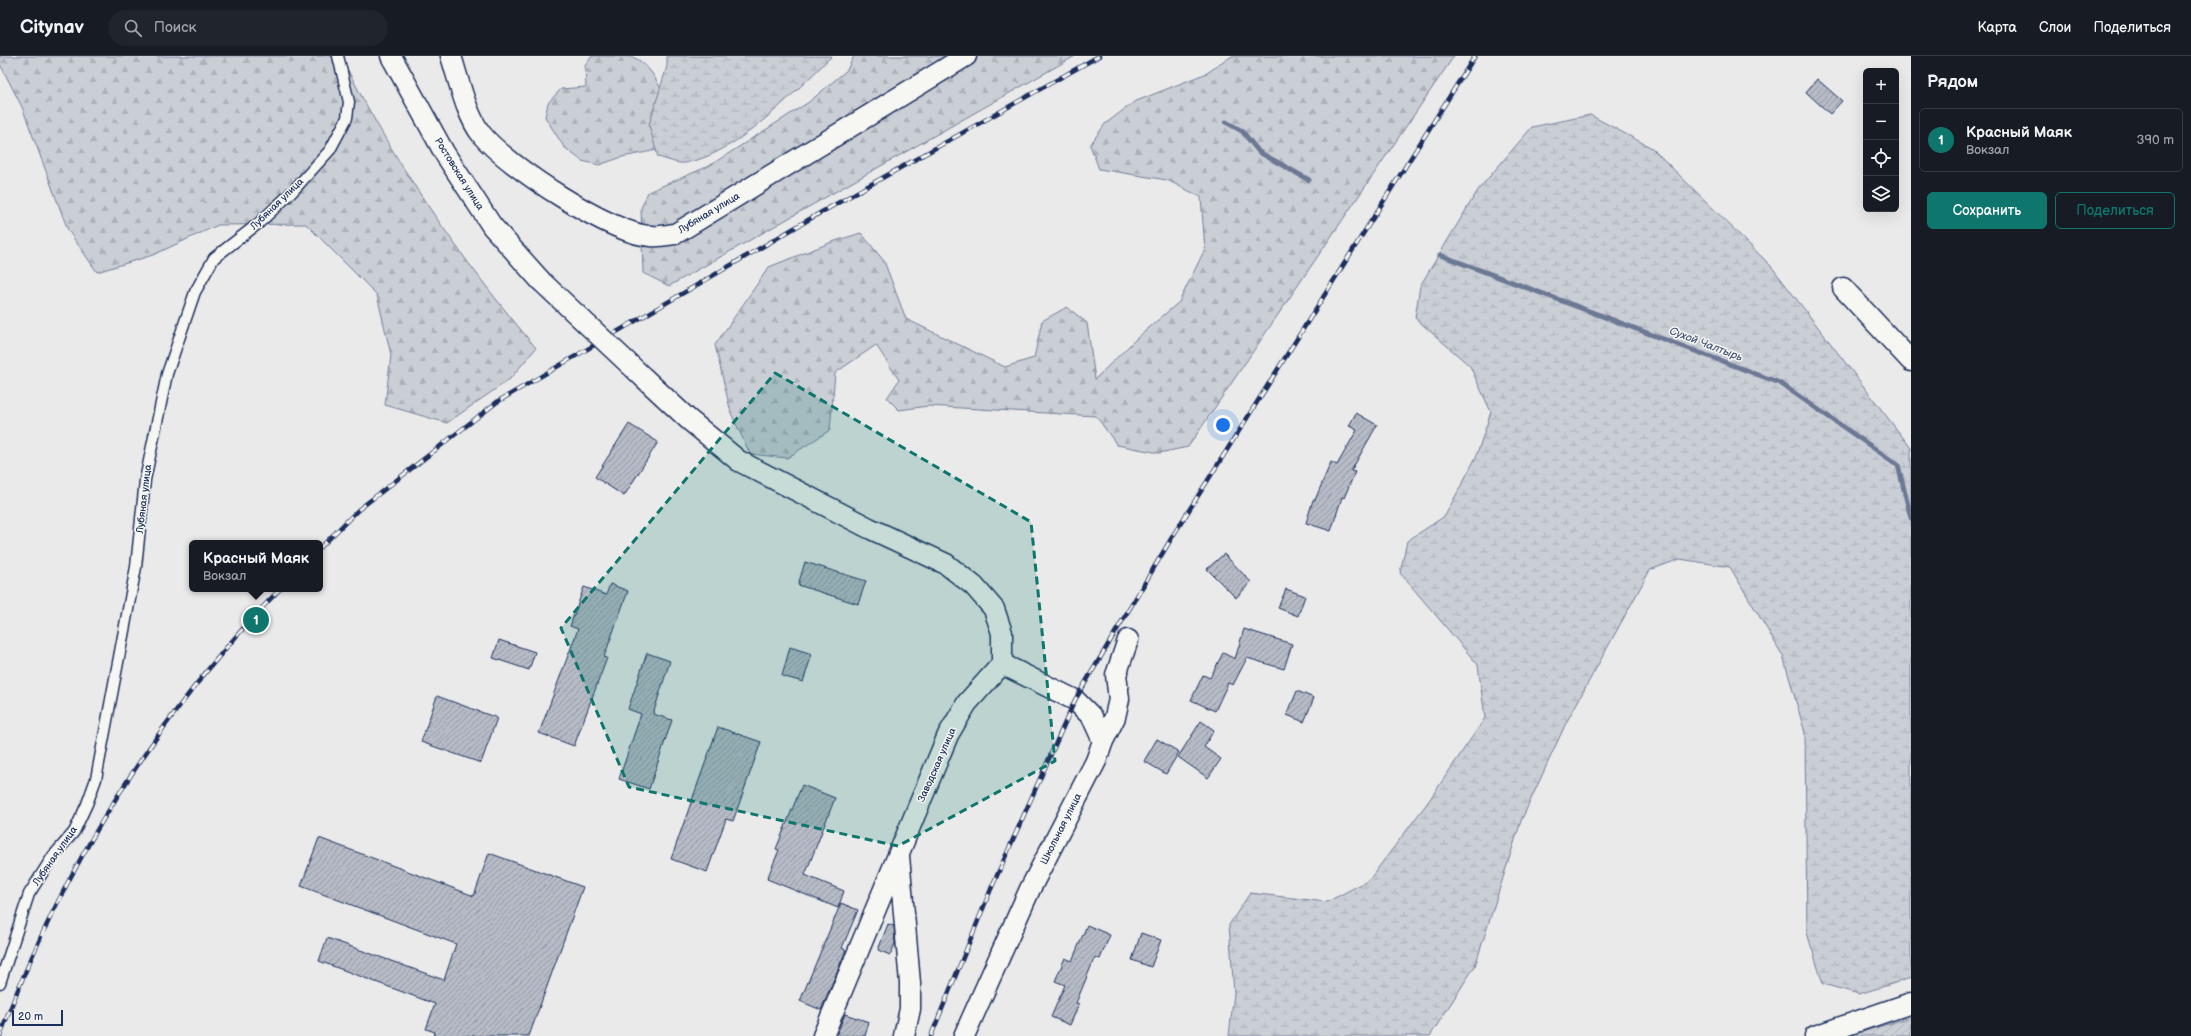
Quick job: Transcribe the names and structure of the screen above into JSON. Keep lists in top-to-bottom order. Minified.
{"streets":{"street":["Ростовская улица","Лубяная улица","Заводская улица","Школьная улица"]},"crossings":[["Ростовская улица","Заводская улица"]],"water":["Сухой Чалтырь"],"scale_bar":"20 m","page":{"header":"Citynav","search":"Поиск","nav":["Карта","Слои","Поделиться"],"heading":"Рядом","map_buttons":["+","−"],"list":[{"mark":"1","name":"Красный Маяк","note":"Вокзал","value":"390 m"}],"buttons":["Сохранить","Поделиться"],"popup":["Красный Маяк","Вокзал"],"pins":"1","scale":"20 m"}}
